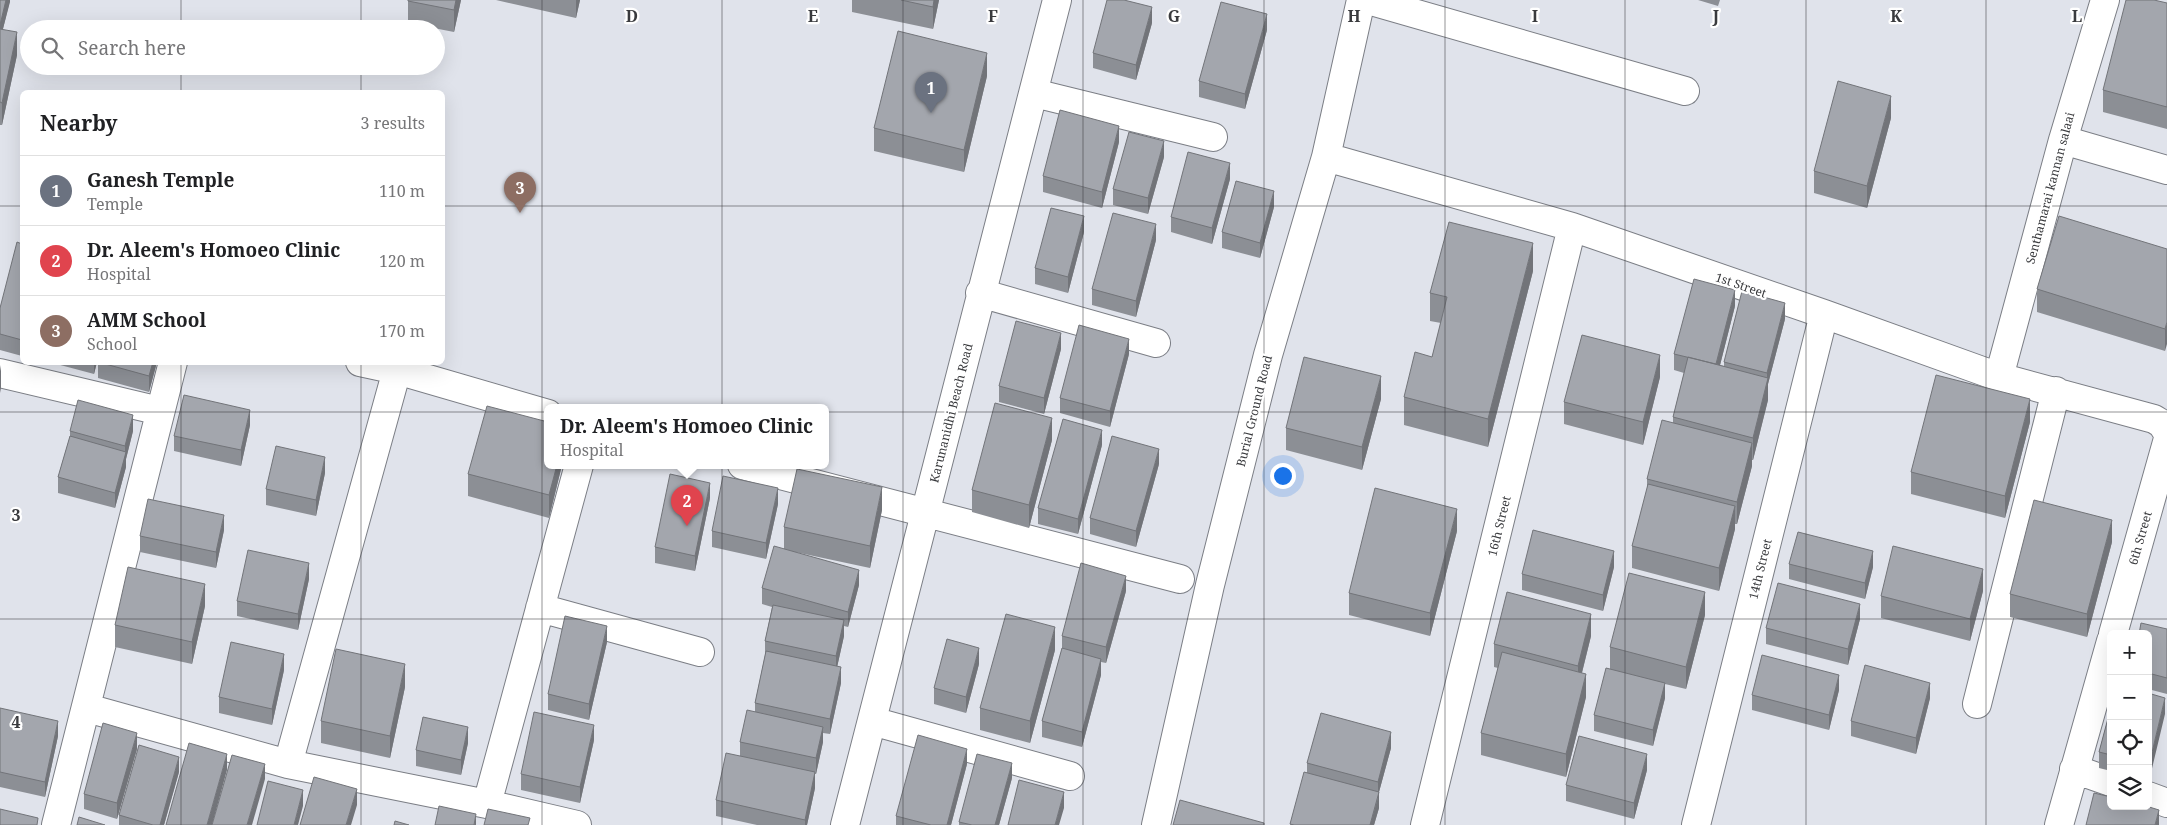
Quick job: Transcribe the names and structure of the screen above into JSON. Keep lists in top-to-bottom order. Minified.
{"streets":{"street":["Senthamarai kannan salaai","1st Street","Burial Ground Road","Karunanidhi Beach Road","16th Street","6th Street","14th Street"]},"crossings":[["Senthamarai kannan salaai","1st Street"],["1st Street","Burial Ground Road"],["1st Street","16th Street"],["1st Street","6th Street"],["1st Street","14th Street"]],"page":{"search":"Search here","pins":["1","3","2"],"heading":["Nearby","3 results"],"list":[{"mark":"1","name":"Ganesh Temple","note":"Temple","value":"110 m"},{"mark":"2","name":"Dr. Aleem's Homoeo Clinic","note":"Hospital","value":"120 m"},{"mark":"3","name":"AMM School","note":"School","value":"170 m"}],"popup":["Dr. Aleem's Homoeo Clinic","Hospital"],"map_buttons":["+","−"]},"grid":{"columns":["D","E","F","G","H","I","J","K","L"],"rows":["3","4"]}}
